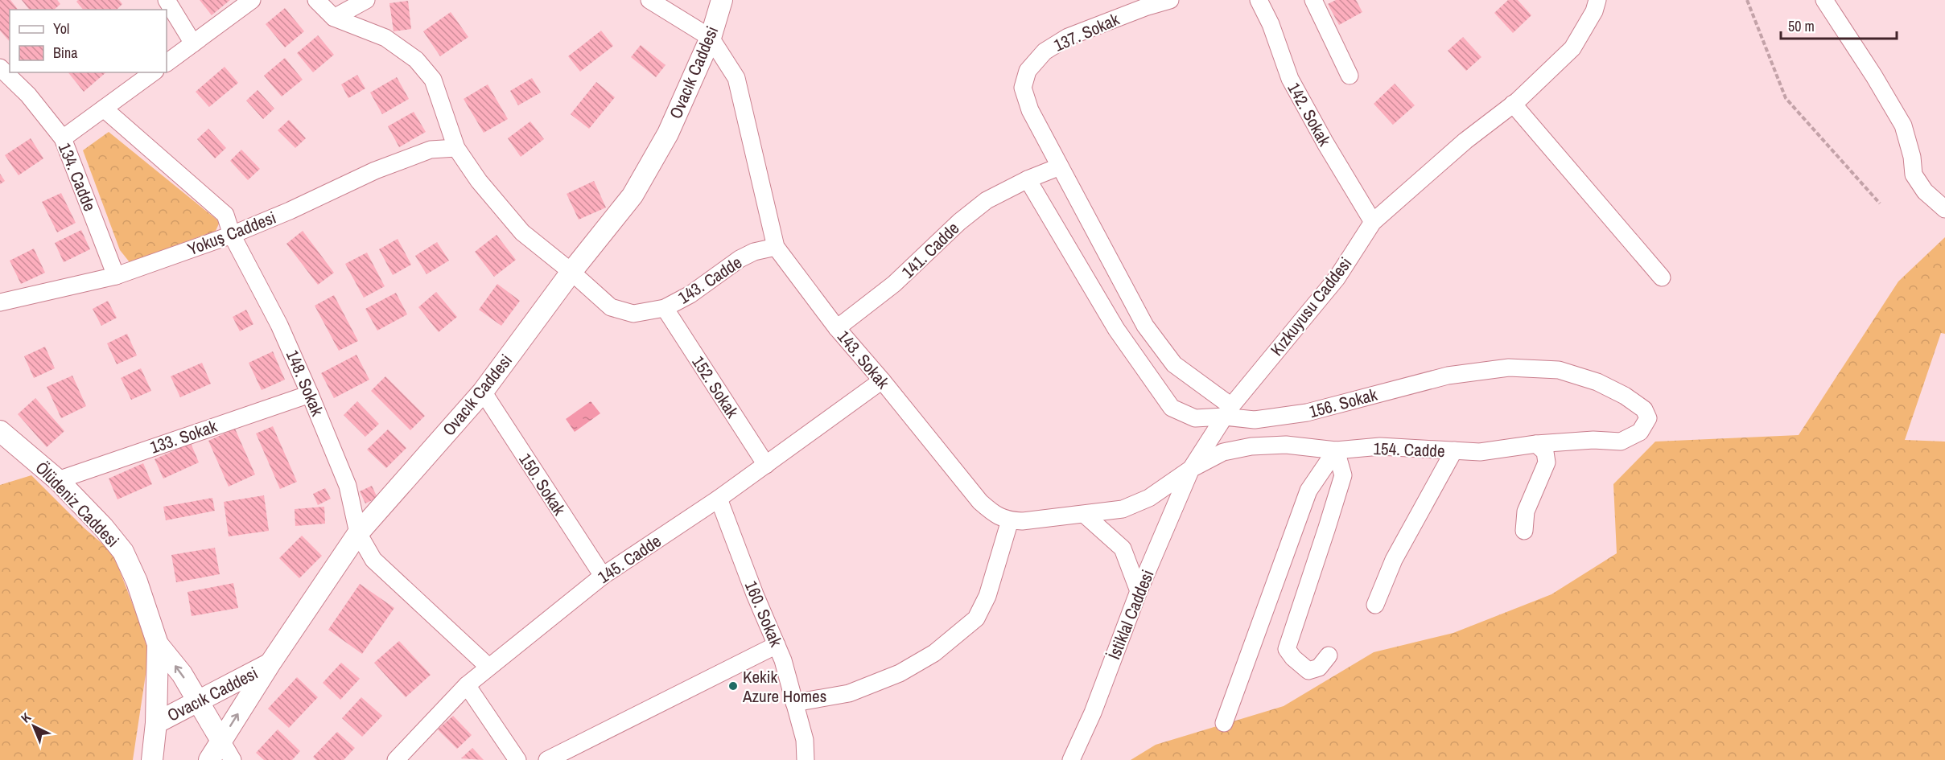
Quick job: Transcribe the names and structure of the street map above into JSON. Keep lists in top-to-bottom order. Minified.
{"streets":{"main road":["Ovacık Caddesi","Ölüdeniz Caddesi"],"street":["137. Sokak","142. Sokak","134. Cadde","Yokuş Caddesi","141. Cadde","143. Cadde","Kızkuyusu Caddesi","143. Sokak","148. Sokak","152. Sokak","156. Sokak","133. Sokak","154. Cadde","150. Sokak","145. Cadde","160. Sokak","İstiklal Caddesi"]},"crossings":[["137. Sokak","141. Cadde"],["137. Sokak","Kızkuyusu Caddesi"],["137. Sokak","156. Sokak"],["Ovacık Caddesi","143. Cadde"],["Ovacık Caddesi","143. Sokak"],["Ovacık Caddesi","148. Sokak"],["Ovacık Caddesi","150. Sokak"],["Ovacık Caddesi","Ölüdeniz Caddesi"],["142. Sokak","Kızkuyusu Caddesi"],["134. Cadde","Yokuş Caddesi"],["Yokuş Caddesi","143. Cadde"],["Yokuş Caddesi","148. Sokak"],["141. Cadde","143. Sokak"],["141. Cadde","156. Sokak"],["143. Cadde","143. Sokak"],["143. Cadde","152. Sokak"],["Kızkuyusu Caddesi","143. Sokak"],["Kızkuyusu Caddesi","156. Sokak"],["Kızkuyusu Caddesi","154. Cadde"],["Kızkuyusu Caddesi","İstiklal Caddesi"],["143. Sokak","145. Cadde"],["148. Sokak","133. Sokak"],["148. Sokak","145. Cadde"],["152. Sokak","145. Cadde"],["156. Sokak","154. Cadde"],["133. Sokak","Ölüdeniz Caddesi"],["154. Cadde","İstiklal Caddesi"],["150. Sokak","145. Cadde"],["145. Cadde","160. Sokak"]],"places":["Kekik Azure Homes"],"legend":["Yol","Bina"],"scale_bar":"50 m","north":"top left"}
